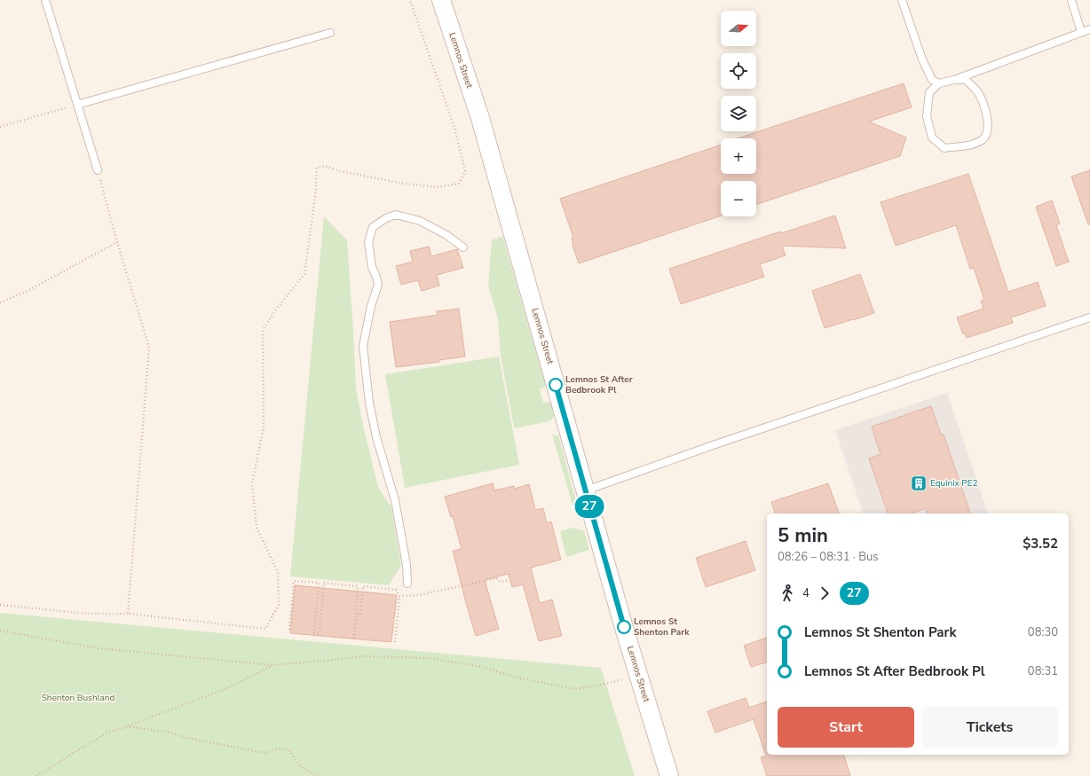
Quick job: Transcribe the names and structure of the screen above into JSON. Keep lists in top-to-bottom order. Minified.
{"streets":{"street":["Lemnos Street"]},"parks":["Shenton Bushland"],"places":{"other":["Lemnos St After Bedbrook Pl","Lemnos St Shenton Park"],"building":["Equinix PE2"]},"lines":["bus line 27"],"north":"right","page":{"on_map":"27","map_buttons":["+","−"],"heading":["5 min","08:26 – 08:31 · Bus","$3.52"],"legs":["4","27"],"list":[{"name":"Lemnos St Shenton Park","value":"08:30"},{"name":"Lemnos St After Bedbrook Pl","value":"08:31"}],"buttons":["Start","Tickets"]}}
